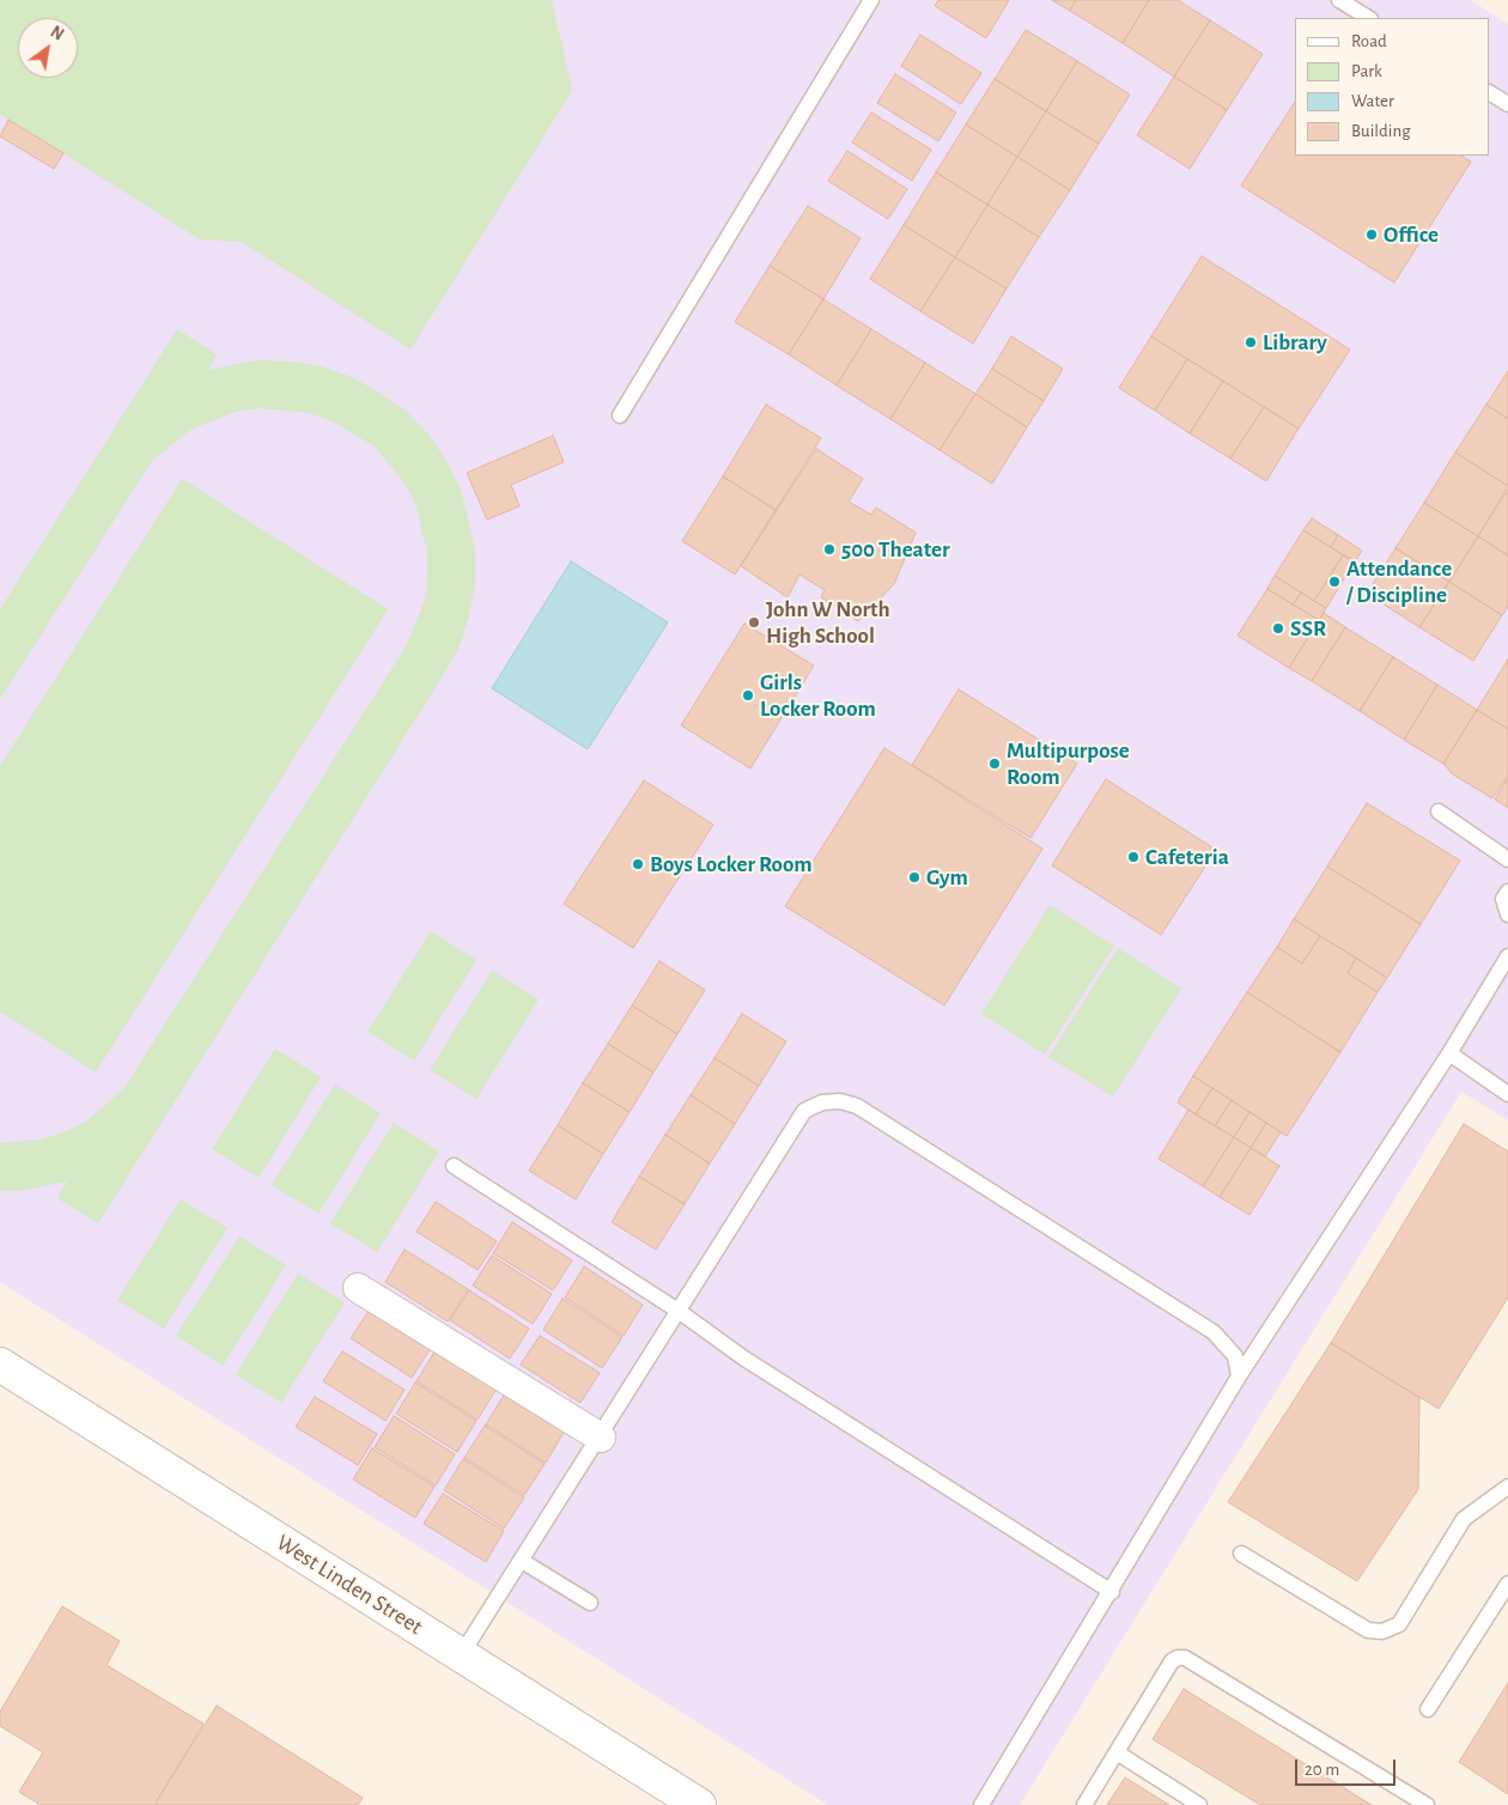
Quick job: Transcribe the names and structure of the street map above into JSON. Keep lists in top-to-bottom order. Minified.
{"streets":{"main road":["West Linden Street"]},"places":["Office","Library","500 Theater","Attendance / Discipline","John W North High School","SSR","Girls Locker Room","Multipurpose Room","Cafeteria","Boys Locker Room","Gym"],"legend":["Road","Park","Water","Building"],"scale_bar":"20 m","north":"top right"}
